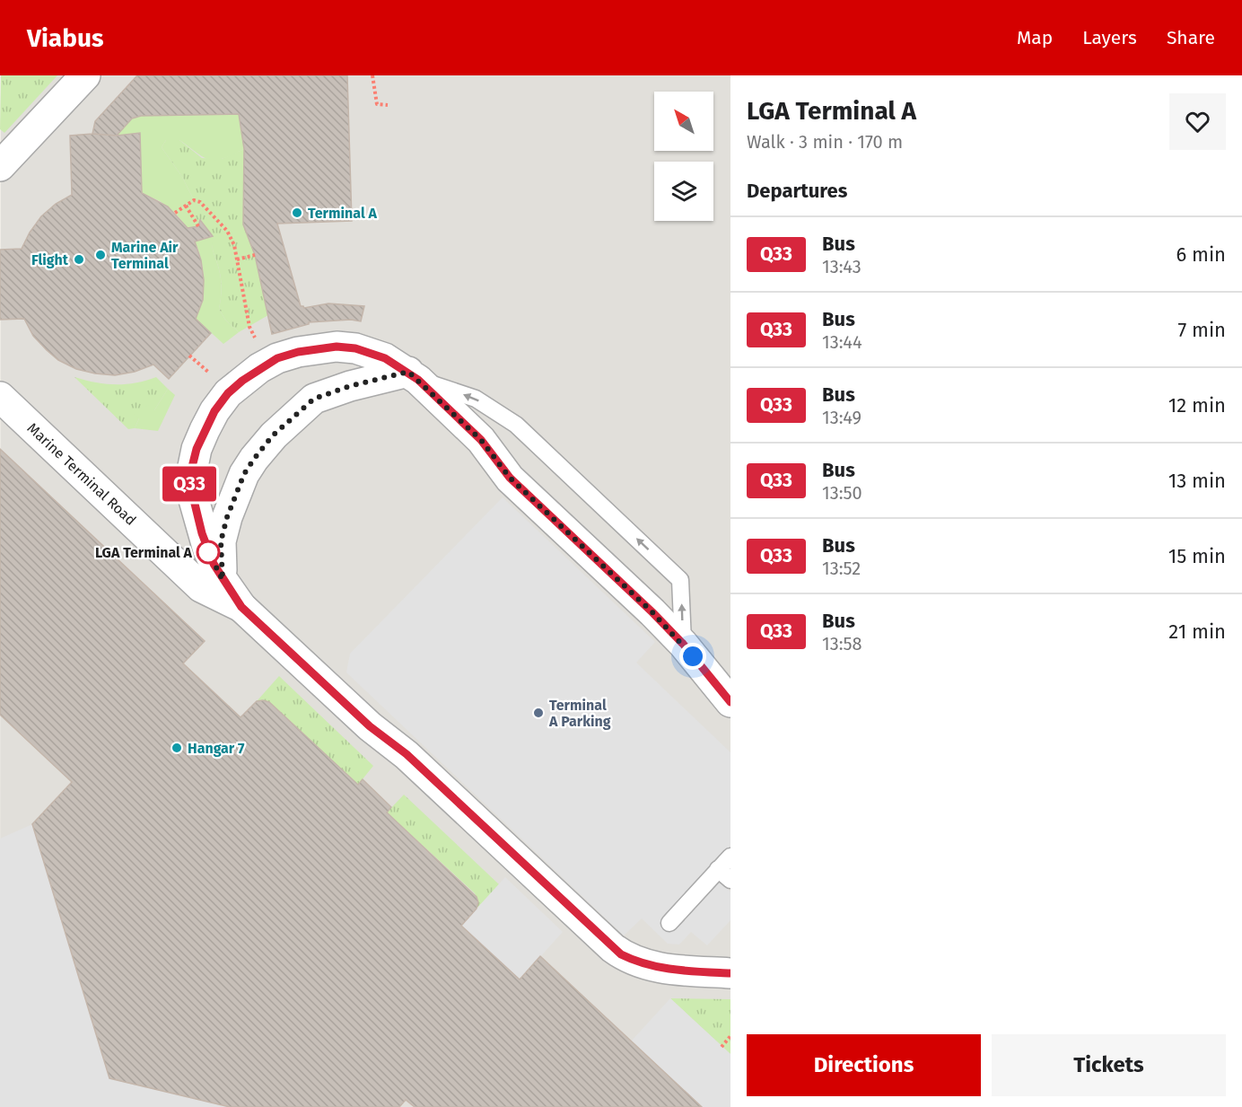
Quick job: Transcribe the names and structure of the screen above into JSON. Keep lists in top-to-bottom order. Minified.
{"streets":{"street":["Marine Terminal Road"]},"places":["Terminal A","Marine Air Terminal","Flight","LGA Terminal A","Terminal A Parking","Hangar 7"],"lines":["bus line Q33"],"north":"top left","page":{"header":"Viabus","nav":["Map","Layers","Share"],"on_map":"Q33","heading":[["LGA Terminal A","Walk · 3 min · 170 m"],"Departures"],"list":[{"mark":"Q33","name":"Bus","note":"13:43","value":"6 min"},{"mark":"Q33","name":"Bus","note":"13:44","value":"7 min"},{"mark":"Q33","name":"Bus","note":"13:49","value":"12 min"},{"mark":"Q33","name":"Bus","note":"13:50","value":"13 min"},{"mark":"Q33","name":"Bus","note":"13:52","value":"15 min"},{"mark":"Q33","name":"Bus","note":"13:58","value":"21 min"}],"buttons":["Directions","Tickets"]}}
